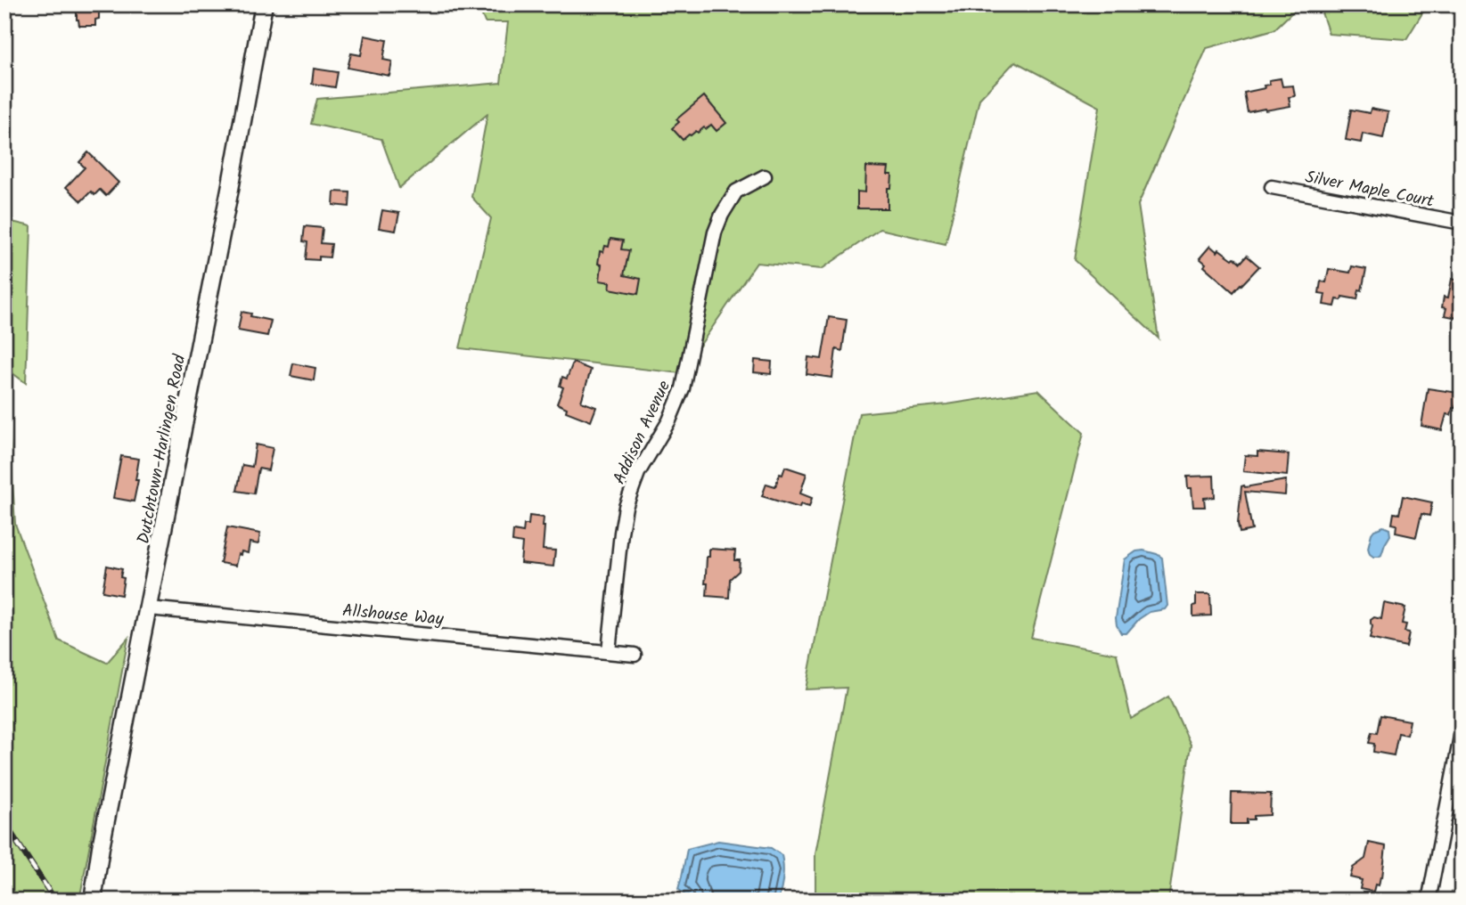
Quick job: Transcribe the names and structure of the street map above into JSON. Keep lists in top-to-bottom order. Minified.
{"streets":{"street":["Silver Maple Court","Addison Avenue","Dutchtown-Harlingen Road","Allshouse Way"]},"crossings":[["Addison Avenue","Allshouse Way"],["Dutchtown-Harlingen Road","Allshouse Way"]]}
